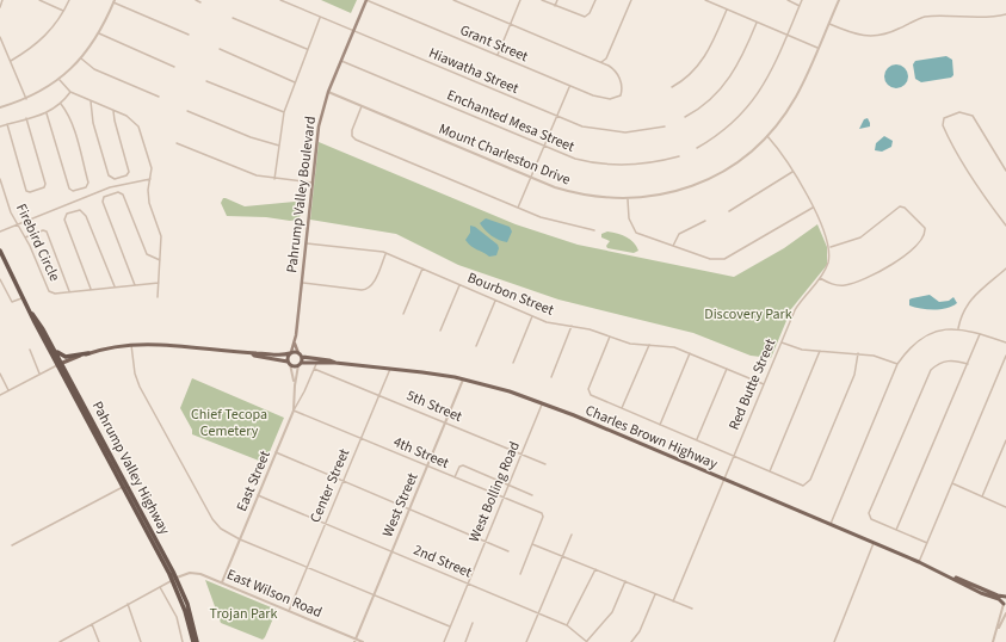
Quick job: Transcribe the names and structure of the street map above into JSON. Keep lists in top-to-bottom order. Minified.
{"streets":{"highway":["Pahrump Valley Highway"],"main road":["Pahrump Valley Boulevard","Charles Brown Highway"],"street":["Grant Street","Hiawatha Street","Enchanted Mesa Street","Mount Charleston Drive","Firebird Circle","Bourbon Street","Red Butte Street","5th Street","4th Street","East Street","Center Street","West Bolling Road","West Street","2nd Street","East Wilson Road"]},"crossings":[["Grant Street","Pahrump Valley Boulevard"],["Hiawatha Street","Pahrump Valley Boulevard"],["Enchanted Mesa Street","Pahrump Valley Boulevard"],["Mount Charleston Drive","Pahrump Valley Boulevard"],["Pahrump Valley Boulevard","Bourbon Street"],["Bourbon Street","Red Butte Street"],["Red Butte Street","Charles Brown Highway"],["5th Street","East Street"],["5th Street","Center Street"],["5th Street","West Bolling Road"],["5th Street","West Street"],["Charles Brown Highway","East Street"],["Charles Brown Highway","Center Street"],["Charles Brown Highway","West Bolling Road"],["Charles Brown Highway","West Street"],["4th Street","East Street"],["4th Street","Center Street"],["4th Street","West Bolling Road"],["4th Street","West Street"],["Pahrump Valley Highway","East Wilson Road"],["East Street","2nd Street"],["East Street","East Wilson Road"],["Center Street","2nd Street"],["Center Street","East Wilson Road"],["West Bolling Road","2nd Street"],["West Street","2nd Street"],["West Street","East Wilson Road"]],"parks":["Discovery Park","Chief Tecopa Cemetery","Trojan Park"]}
